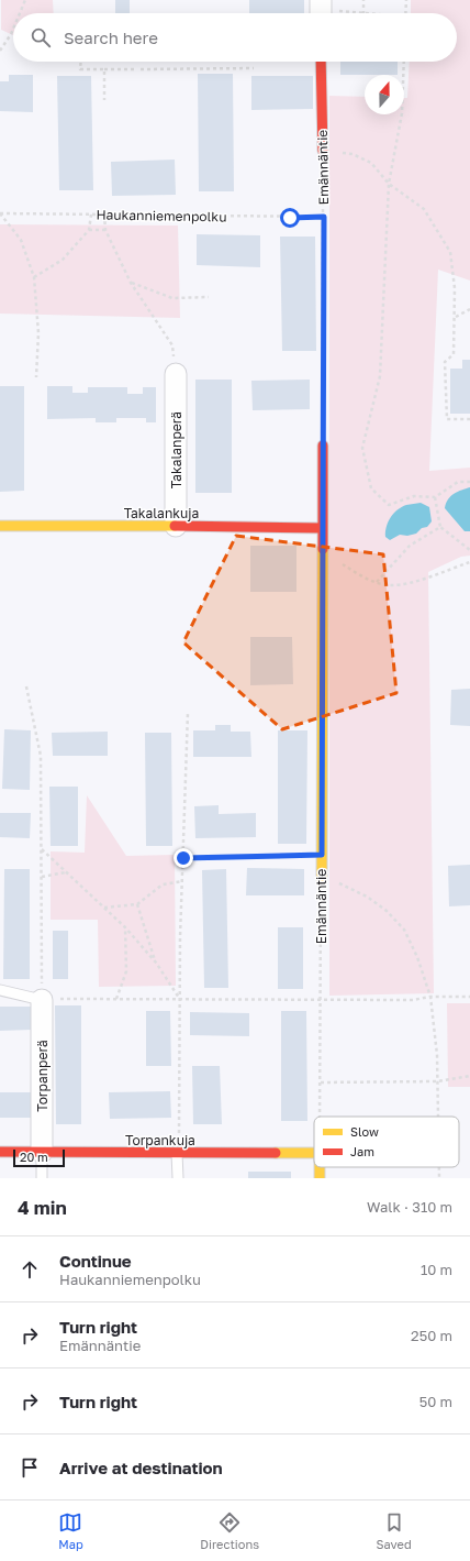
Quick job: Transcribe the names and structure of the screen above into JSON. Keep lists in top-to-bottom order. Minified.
{"streets":{"street":["Emännäntie","Takalanperä","Takalankuja","Torpanperä","Torpankuja"],"path":["Haukanniemenpolku"]},"crossings":[["Emännäntie","Haukanniemenpolku"],["Emännäntie","Takalankuja"],["Takalanperä","Takalankuja"],["Torpanperä","Torpankuja"]],"legend":["Slow","Jam"],"scale_bar":"20 m","north":"top","page":{"search":"Search here","scale":"20 m","heading":["4 min","Walk · 310 m"],"list":[["Continue","Haukanniemenpolku","10 m"],["Turn right","Emännäntie","250 m"],["Turn right","50 m"],"Arrive at destination"],"nav":["Map","Directions","Saved"]}}
